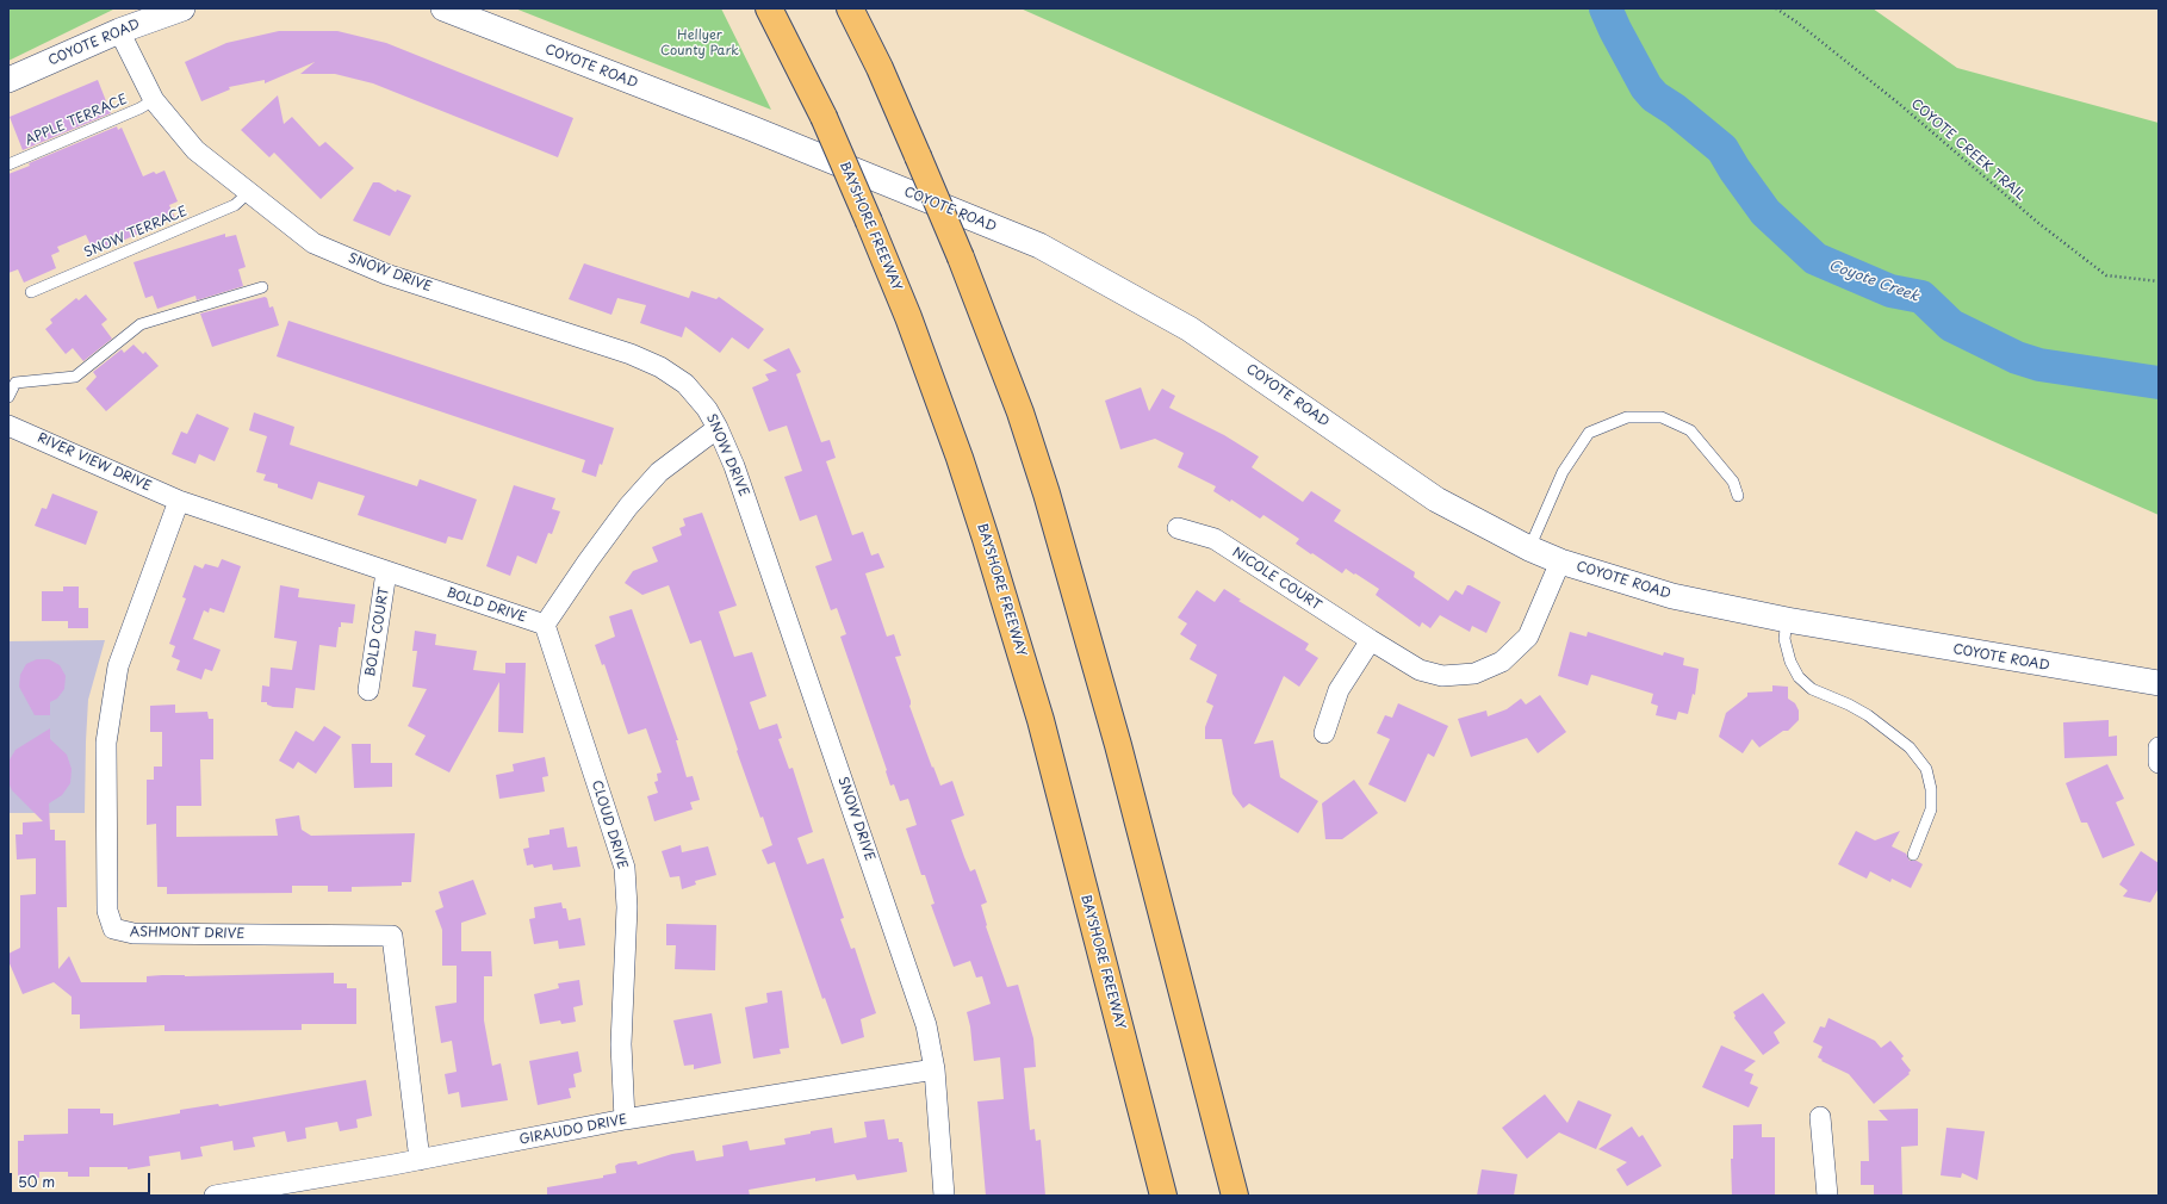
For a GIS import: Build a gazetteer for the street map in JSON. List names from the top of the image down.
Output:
{
  "streets": {
    "highway": ["BAYSHORE FREEWAY"],
    "street": [
      "COYOTE ROAD",
      "SNOW DRIVE",
      "RIVER VIEW DRIVE",
      "NICOLE COURT",
      "BOLD DRIVE",
      "BOLD COURT",
      "CLOUD DRIVE",
      "ASHMONT DRIVE",
      "GIRAUDO DRIVE"
    ],
    "lane": ["APPLE TERRACE", "SNOW TERRACE"],
    "path": ["COYOTE CREEK TRAIL"]
  },
  "crossings": [
    ["COYOTE ROAD", "SNOW DRIVE"],
    ["COYOTE ROAD", "NICOLE COURT"],
    ["APPLE TERRACE", "SNOW DRIVE"],
    ["SNOW TERRACE", "SNOW DRIVE"],
    ["SNOW DRIVE", "GIRAUDO DRIVE"],
    ["RIVER VIEW DRIVE", "BOLD DRIVE"],
    ["RIVER VIEW DRIVE", "ASHMONT DRIVE"],
    ["BOLD DRIVE", "BOLD COURT"],
    ["BOLD DRIVE", "CLOUD DRIVE"],
    ["BOLD DRIVE", "ASHMONT DRIVE"],
    ["CLOUD DRIVE", "GIRAUDO DRIVE"],
    ["ASHMONT DRIVE", "GIRAUDO DRIVE"]
  ],
  "water": ["Coyote Creek"],
  "parks": ["Hellyer County Park"],
  "scale_bar": "50 m"
}
